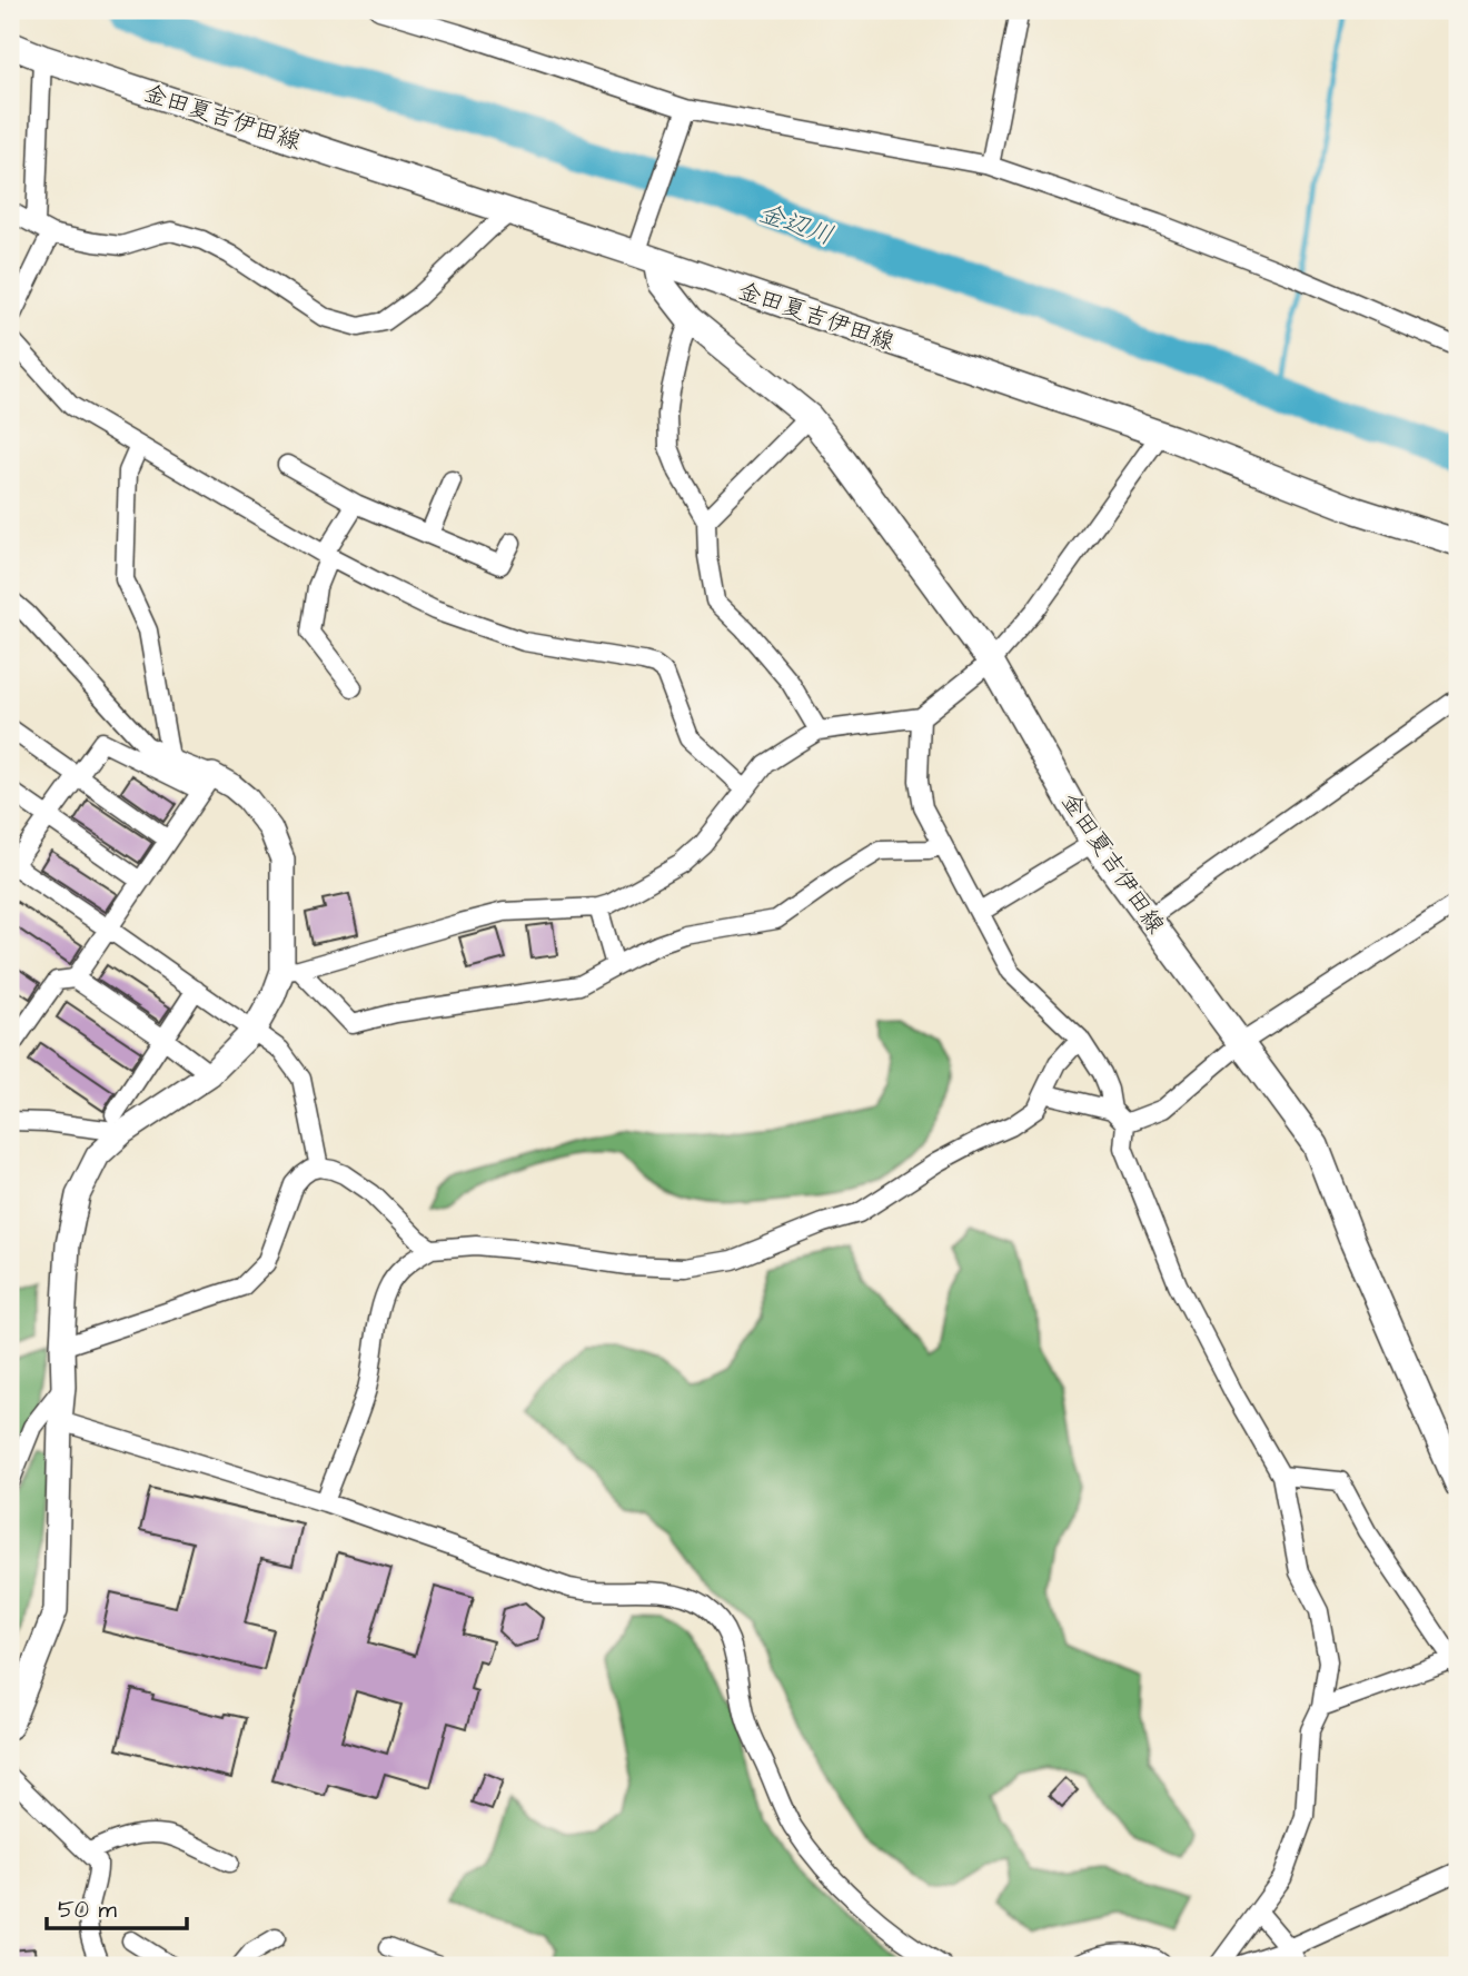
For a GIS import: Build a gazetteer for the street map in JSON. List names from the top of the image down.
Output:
{
  "streets": {
    "main road": ["金田夏吉伊田線"]
  },
  "water": ["金辺川"],
  "scale_bar": "50 m"
}
